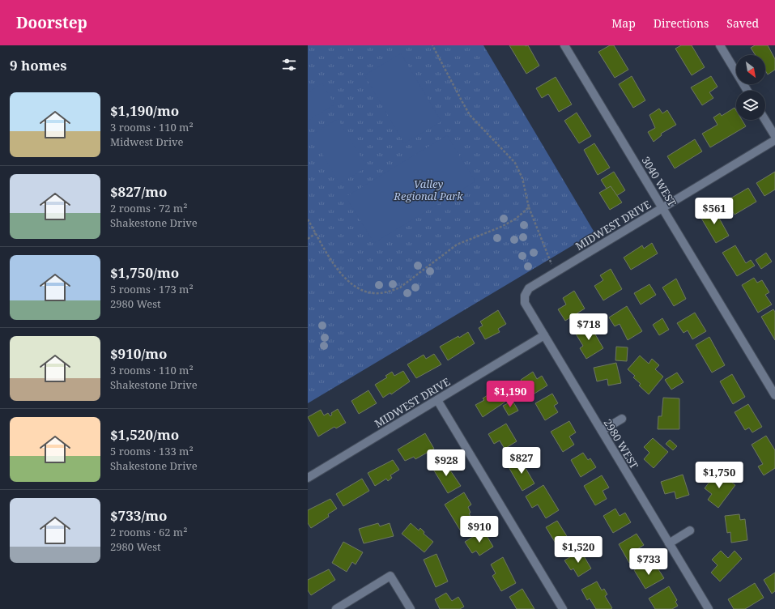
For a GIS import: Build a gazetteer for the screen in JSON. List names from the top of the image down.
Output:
{
  "streets": {
    "street": ["3040 WEST", "MIDWEST DRIVE", "2980 WEST"]
  },
  "crossings": [
    ["3040 WEST", "MIDWEST DRIVE"],
    ["MIDWEST DRIVE", "2980 WEST"]
  ],
  "parks": ["Valley Regional Park"],
  "north": "bottom right",
  "page": {
    "header": "Doorstep",
    "nav": ["Map", "Directions", "Saved"],
    "heading": "9 homes",
    "list": [
      {
        "name": "$1,190/mo",
        "note": "3 rooms · 110 m² · Midwest Drive"
      },
      {
        "name": "$827/mo",
        "note": "2 rooms · 72 m² · Shakestone Drive"
      },
      {
        "name": "$1,750/mo",
        "note": "5 rooms · 173 m² · 2980 West"
      },
      {
        "name": "$910/mo",
        "note": "3 rooms · 110 m² · Shakestone Drive"
      },
      {
        "name": "$1,520/mo",
        "note": "5 rooms · 133 m² · Shakestone Drive"
      },
      {
        "name": "$733/mo",
        "note": "2 rooms · 62 m² · 2980 West"
      }
    ],
    "price": [
      "$561",
      "$718",
      "$1,190",
      "$827",
      "$928",
      "$1,750",
      "$910",
      "$1,520",
      "$733"
    ]
  }
}
